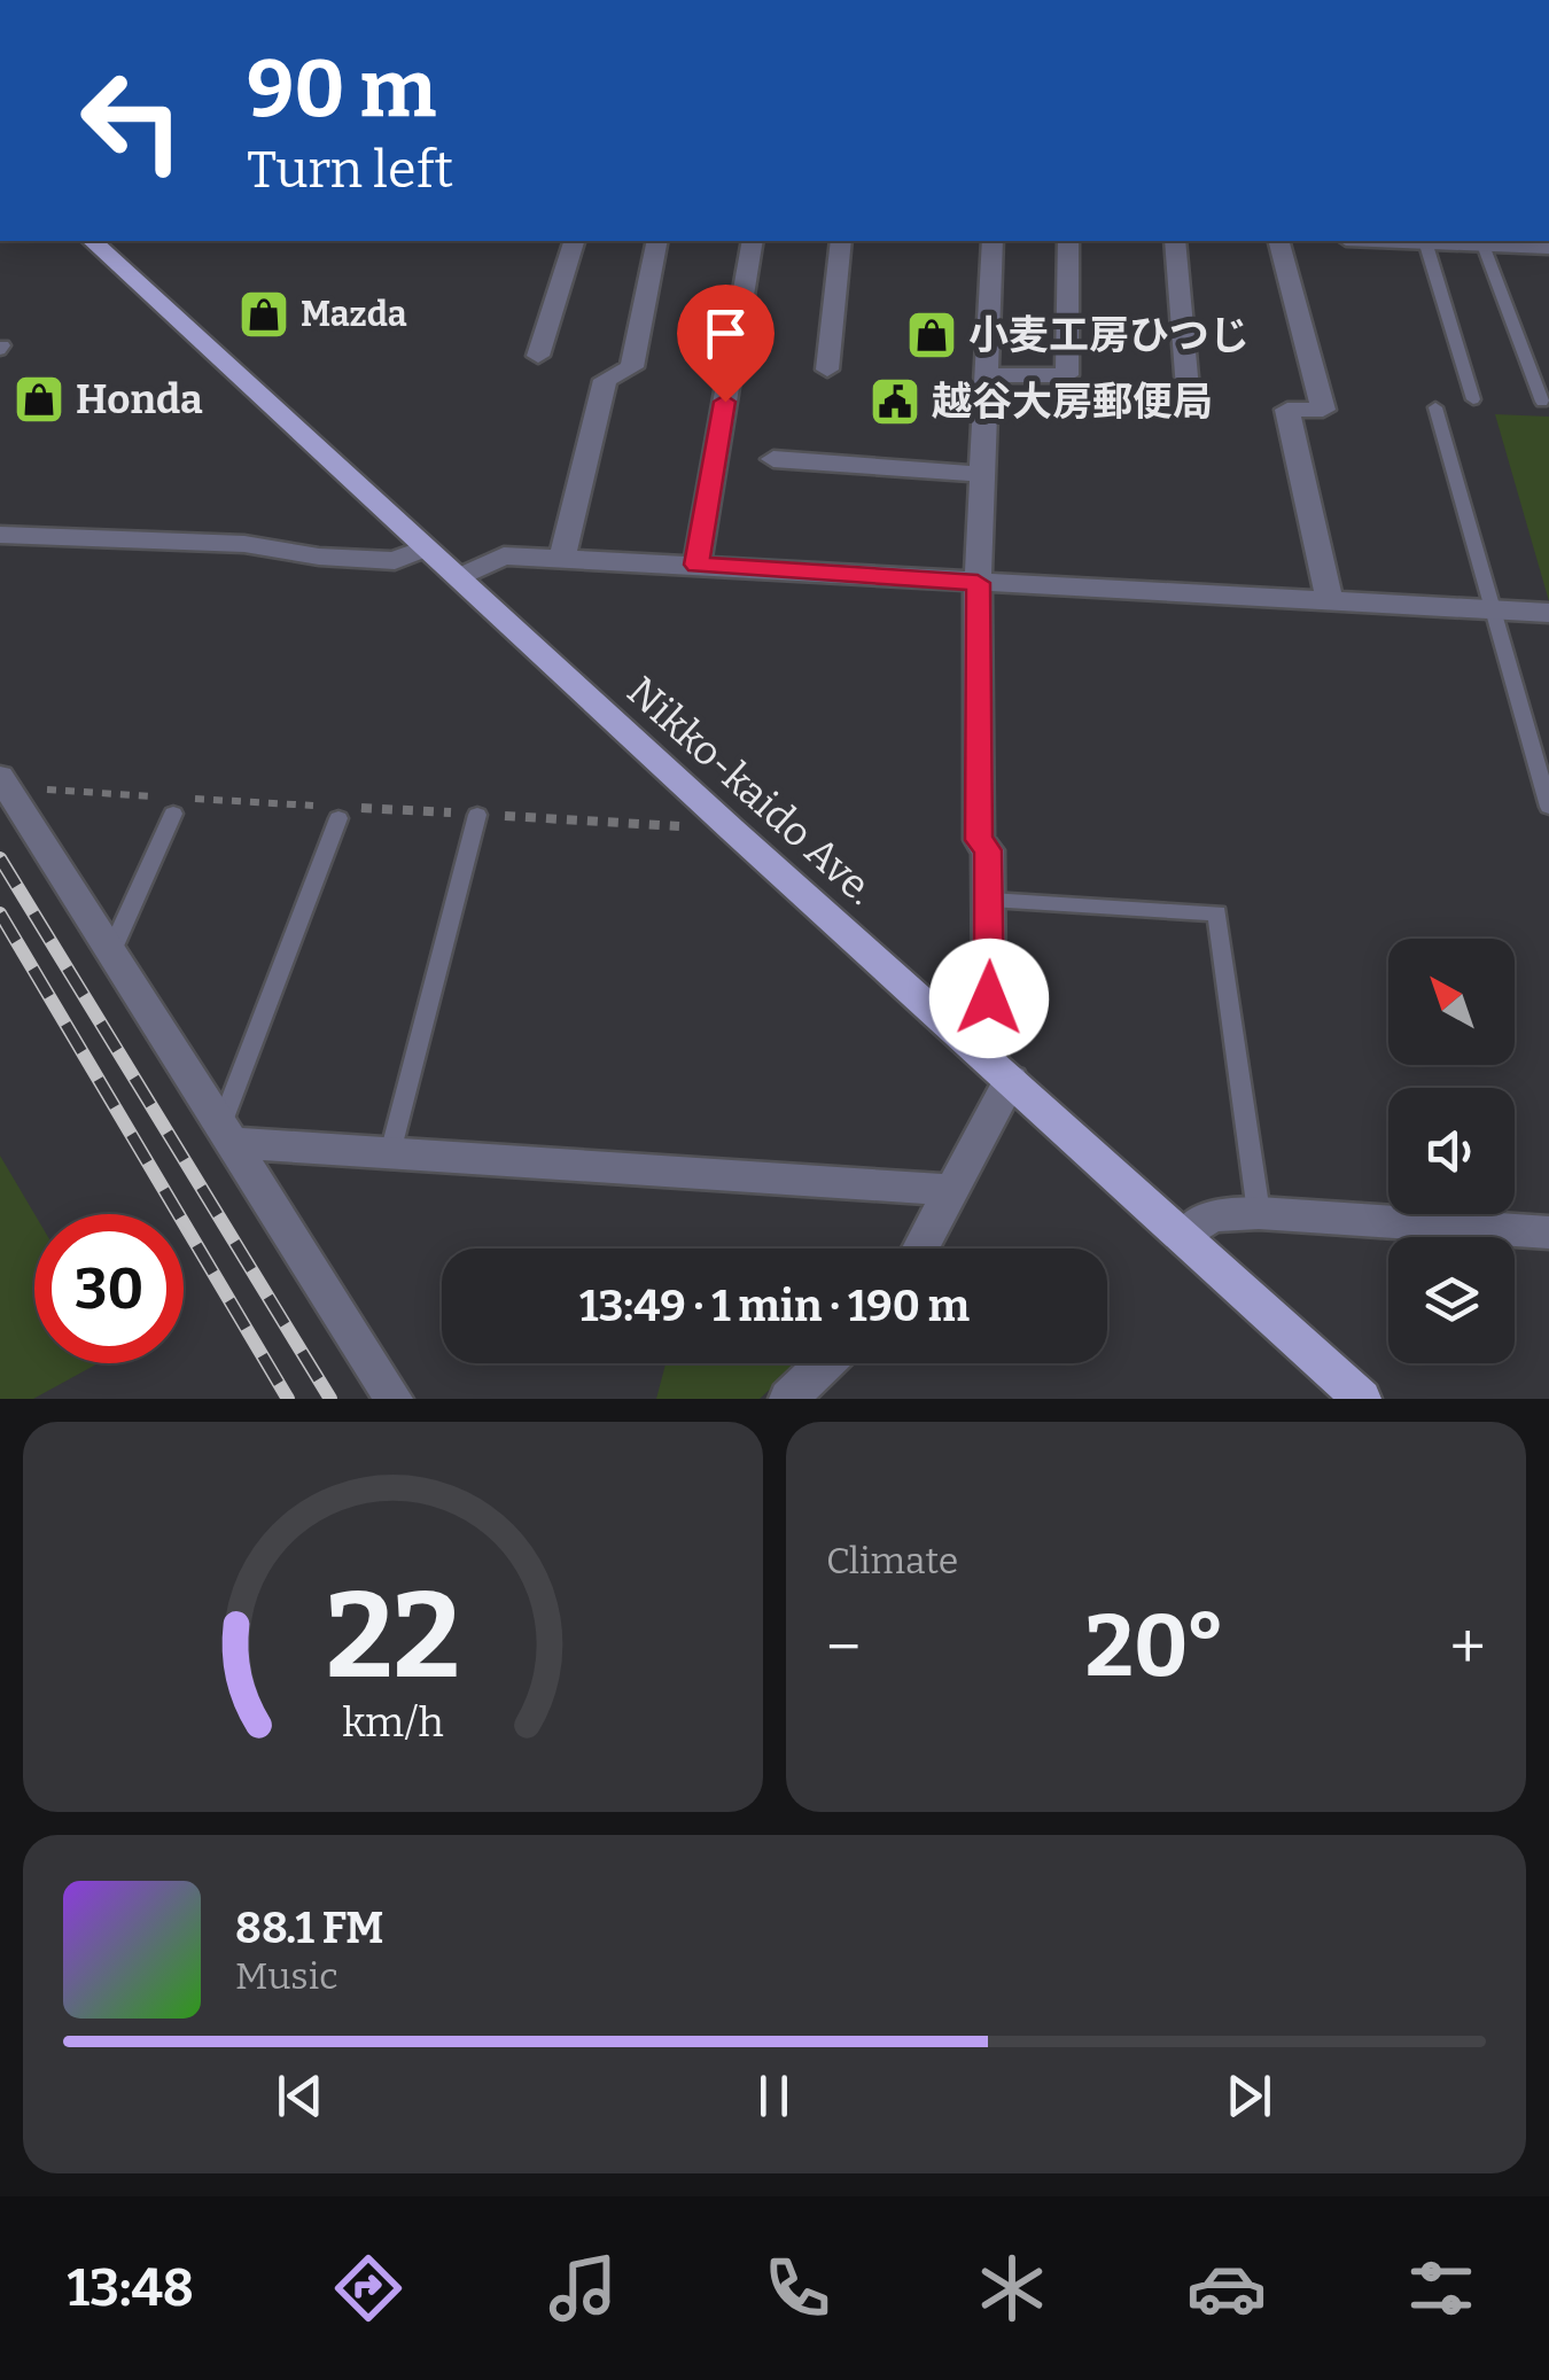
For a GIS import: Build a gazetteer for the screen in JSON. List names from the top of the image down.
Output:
{
  "streets": {
    "main road": ["Nikko-kaido Ave."]
  },
  "places": {
    "shop": ["Mazda", "小麦工房ひつじ", "Honda"],
    "public building": ["越谷大房郵便局"]
  },
  "north": "top left",
  "page": {
    "turn": ["90 m", "Turn left"],
    "limit": "30",
    "trip": "13:49 · 1 min · 190 m",
    "tile": "Climate",
    "heat": ["−", "20°", "+"],
    "song": ["88.1 FM", "Music"],
    "tabs": "13:48",
    "gauge": ["22", "km/h"]
  }
}
